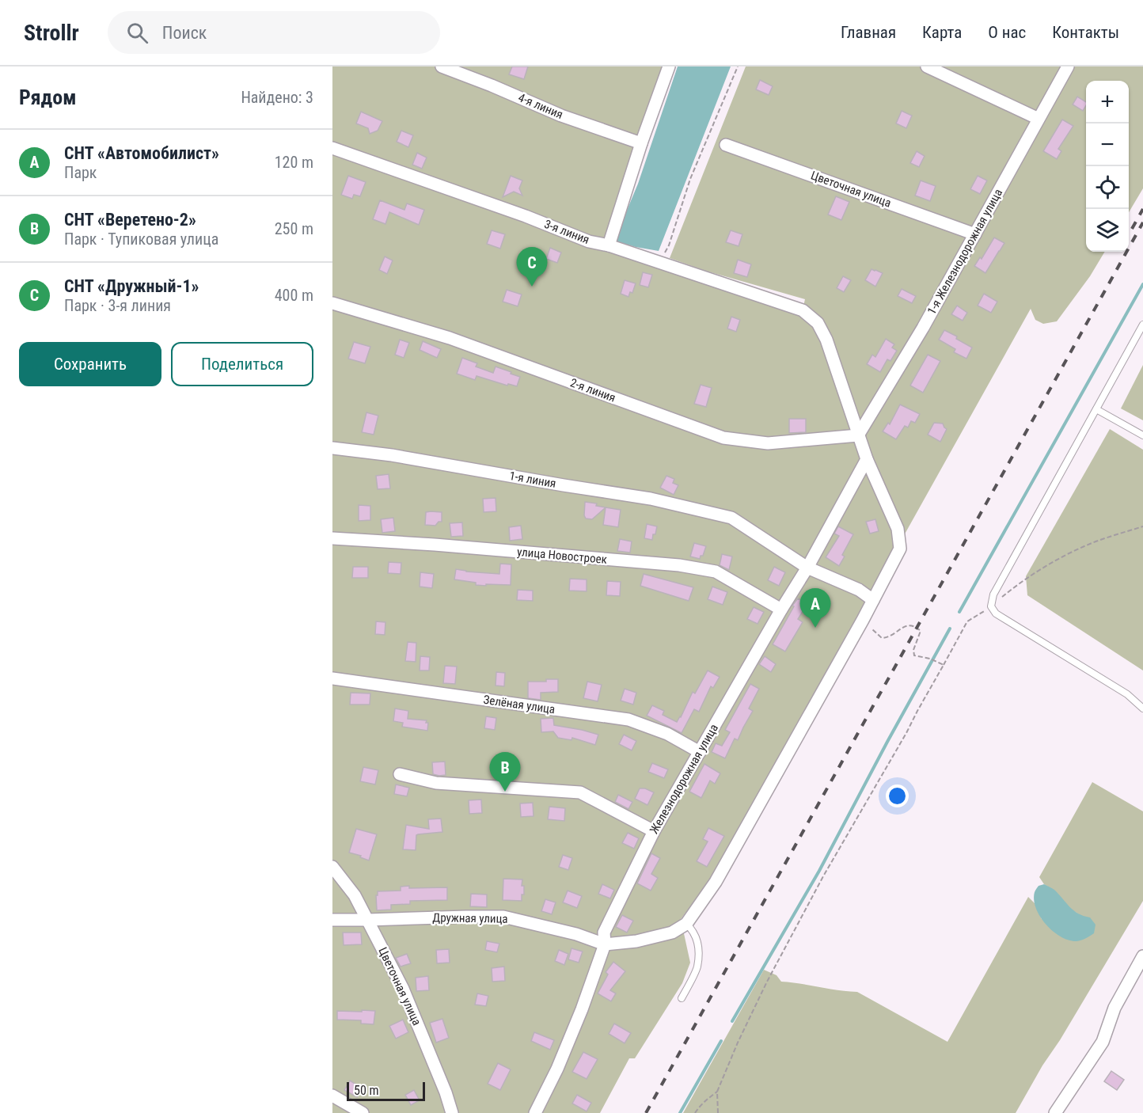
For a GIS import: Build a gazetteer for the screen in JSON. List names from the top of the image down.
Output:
{
  "streets": {
    "street": [
      "4-я линия",
      "Цветочная улица",
      "3-я линия",
      "1-я Железнодорожная улица",
      "2-я линия",
      "1-я линия",
      "улица Новостроек",
      "Зелёная улица",
      "Железнодорожная улица",
      "Дружная улица"
    ]
  },
  "crossings": [
    ["Цветочная улица", "1-я Железнодорожная улица"],
    ["Цветочная улица", "Дружная улица"],
    ["3-я линия", "1-я Железнодорожная улица"],
    ["3-я линия", "2-я линия"],
    ["1-я Железнодорожная улица", "2-я линия"],
    ["1-я линия", "Железнодорожная улица"],
    ["улица Новостроек", "Железнодорожная улица"],
    ["Зелёная улица", "Железнодорожная улица"],
    ["Железнодорожная улица", "Дружная улица"]
  ],
  "scale_bar": "50 m",
  "page": {
    "header": "Strollr",
    "search": "Поиск",
    "nav": [
      "Главная",
      "Карта",
      "О нас",
      "Контакты"
    ],
    "heading": ["Рядом", "Найдено: 3"],
    "map_buttons": ["+", "−"],
    "list": [
      {
        "mark": "A",
        "name": "СНТ «Автомобилист»",
        "note": "Парк",
        "value": "120 m"
      },
      {
        "mark": "B",
        "name": "СНТ «Веретено-2»",
        "note": "Парк · Тупиковая улица",
        "value": "250 m"
      },
      {
        "mark": "C",
        "name": "СНТ «Дружный-1»",
        "note": "Парк · 3-я линия",
        "value": "400 m"
      }
    ],
    "pins": ["C", "A", "B"],
    "buttons": ["Сохранить", "Поделиться"],
    "scale": "50 m"
  }
}
